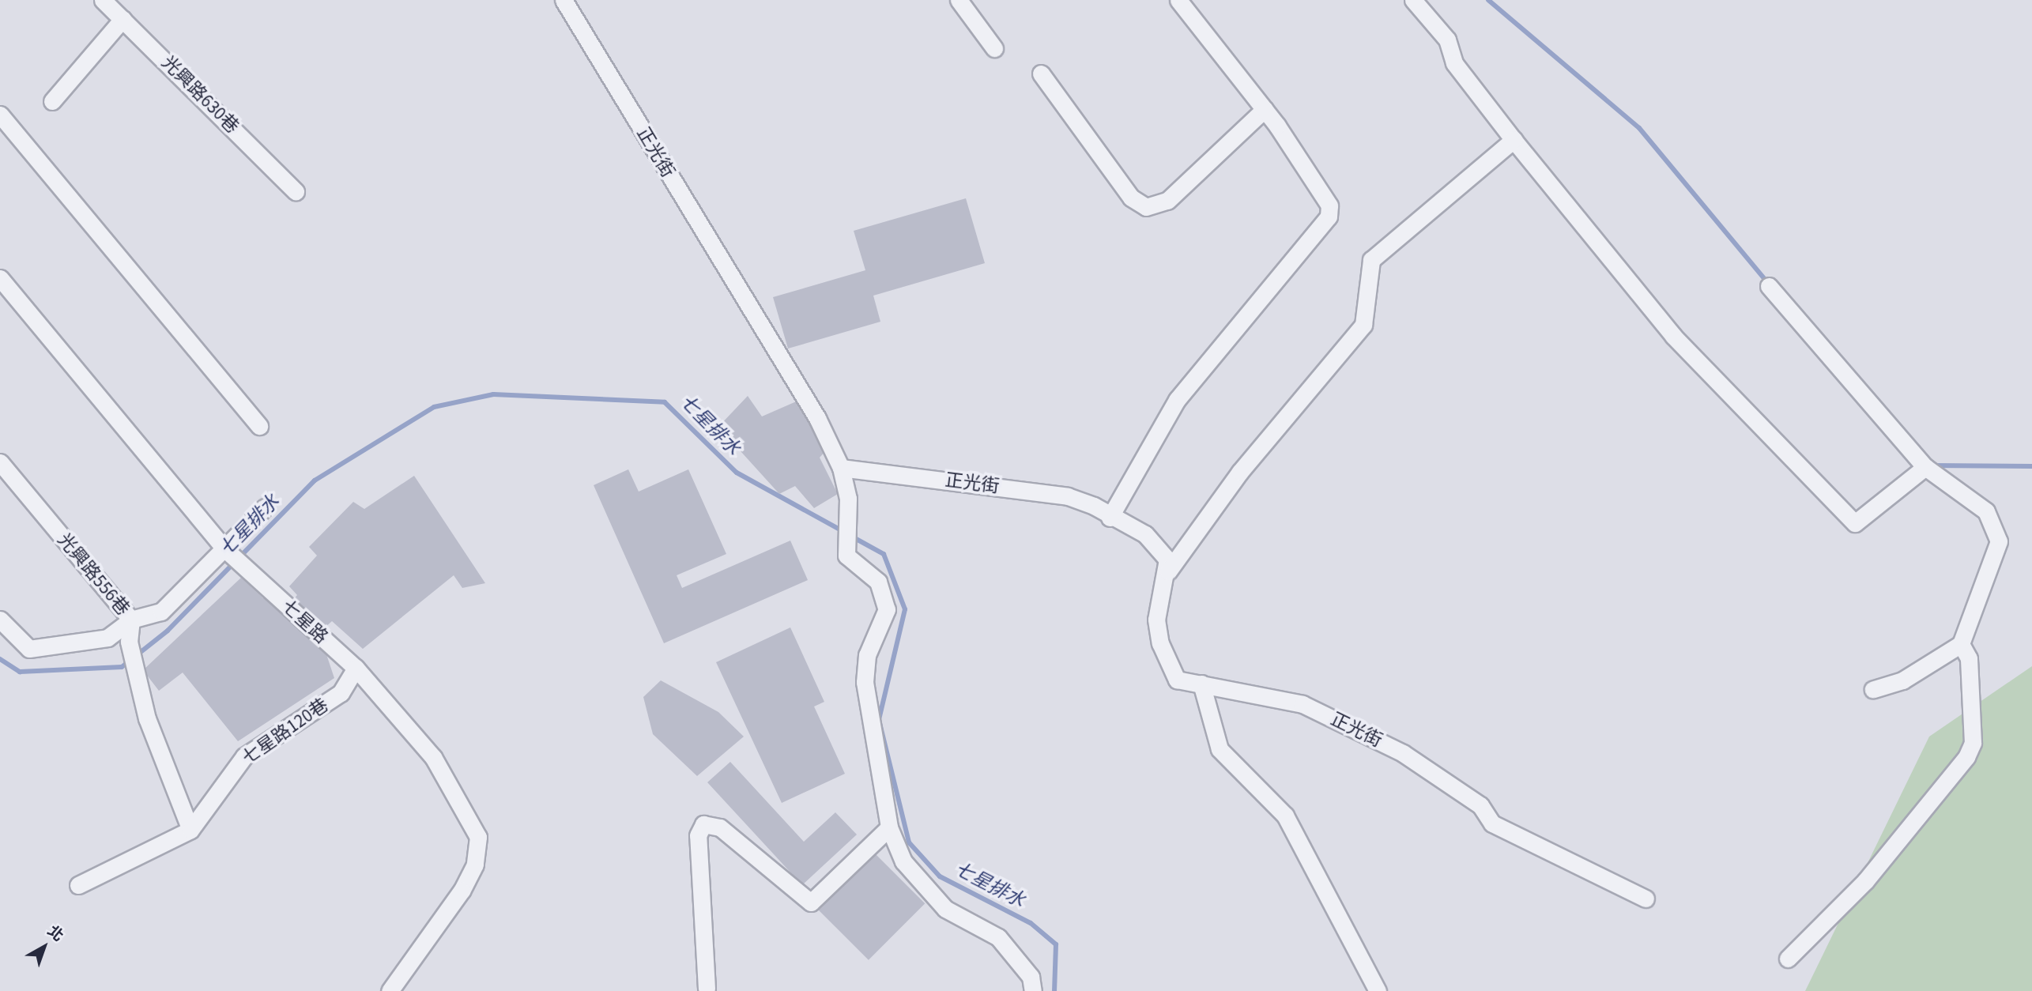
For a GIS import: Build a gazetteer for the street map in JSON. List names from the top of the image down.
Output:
{
  "streets": {
    "street": [
      "光興路630巷",
      "正光街",
      "光興路556巷",
      "七星路",
      "七星路120巷"
    ]
  },
  "crossings": [
    ["光興路556巷", "七星路120巷"],
    ["七星路", "七星路120巷"]
  ],
  "water": ["七星排水"],
  "north": "top right"
}
